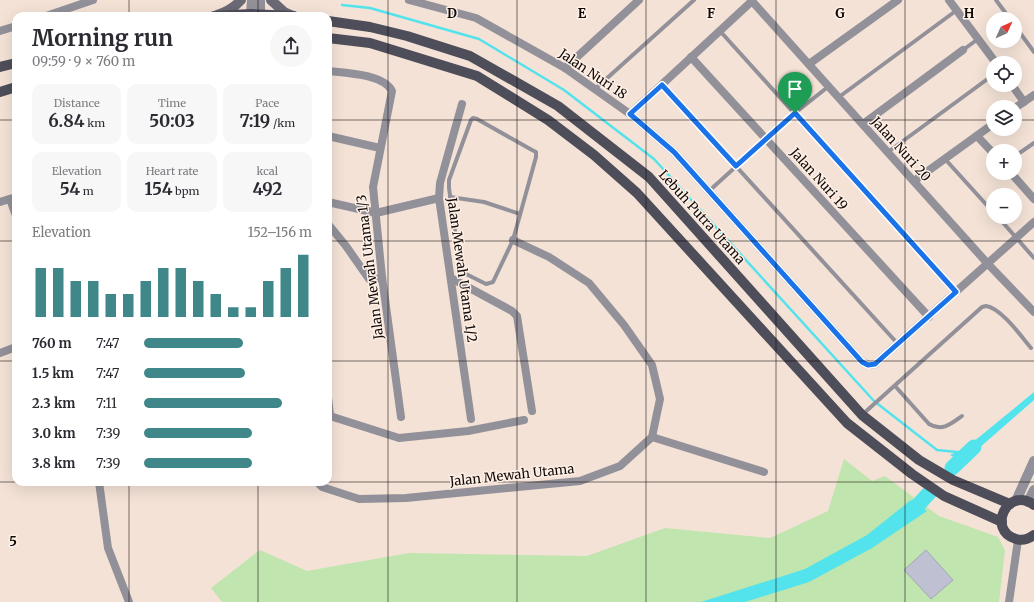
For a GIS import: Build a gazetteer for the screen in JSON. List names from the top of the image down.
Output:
{
  "streets": {
    "main road": ["Lebuh Putra Utama"],
    "street": [
      "Jalan Nuri 18",
      "Jalan Nuri 20",
      "Jalan Nuri 19",
      "Jalan Mewah Utama 1/3",
      "Jalan Mewah Utama 1/2",
      "Jalan Mewah Utama"
    ]
  },
  "crossings": [
    ["Jalan Nuri 18", "Jalan Nuri 20"],
    ["Jalan Nuri 18", "Jalan Nuri 19"]
  ],
  "north": "top right",
  "page": {
    "map_buttons": ["+", "−"],
    "heading": ["Morning run", "09:59 · 9 × 760 m"],
    "stats": [
      ["Distance", "6.84 km"],
      ["Time", "50:03"],
      ["Pace", "7:19 /km"],
      ["Elevation", "54 m"],
      ["Heart rate", "154 bpm"],
      ["kcal", "492"]
    ],
    "chart": ["Elevation", "152–156 m"],
    "list": [
      {
        "name": "760 m",
        "note": "7:47"
      },
      {
        "name": "1.5 km",
        "note": "7:47"
      },
      {
        "name": "2.3 km",
        "note": "7:11"
      },
      {
        "name": "3.0 km",
        "note": "7:39"
      },
      {
        "name": "3.8 km",
        "note": "7:39"
      }
    ]
  },
  "grid": {
    "columns": [
      "D",
      "E",
      "F",
      "G",
      "H"
    ],
    "rows": ["5"]
  }
}
